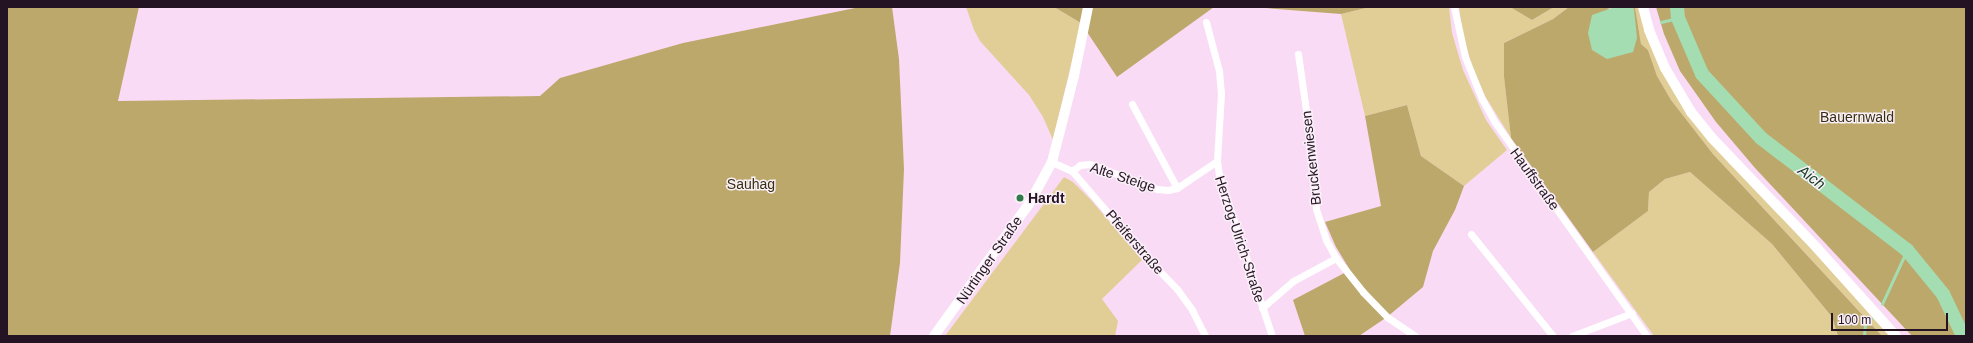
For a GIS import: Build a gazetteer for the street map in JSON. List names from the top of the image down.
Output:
{
  "streets": {
    "main road": ["Nürtinger Straße"],
    "street": [
      "Bruckenwiesen",
      "Alte Steige",
      "Hauffstraße",
      "Herzog-Ulrich-Straße",
      "Pfeiferstraße"
    ]
  },
  "crossings": [
    ["Alte Steige", "Herzog-Ulrich-Straße"],
    ["Alte Steige", "Pfeiferstraße"],
    ["Pfeiferstraße", "Nürtinger Straße"]
  ],
  "water": ["Aich"],
  "parks": ["Bauernwald", "Sauhag"],
  "places": ["Hardt"],
  "scale_bar": "100 m"
}
